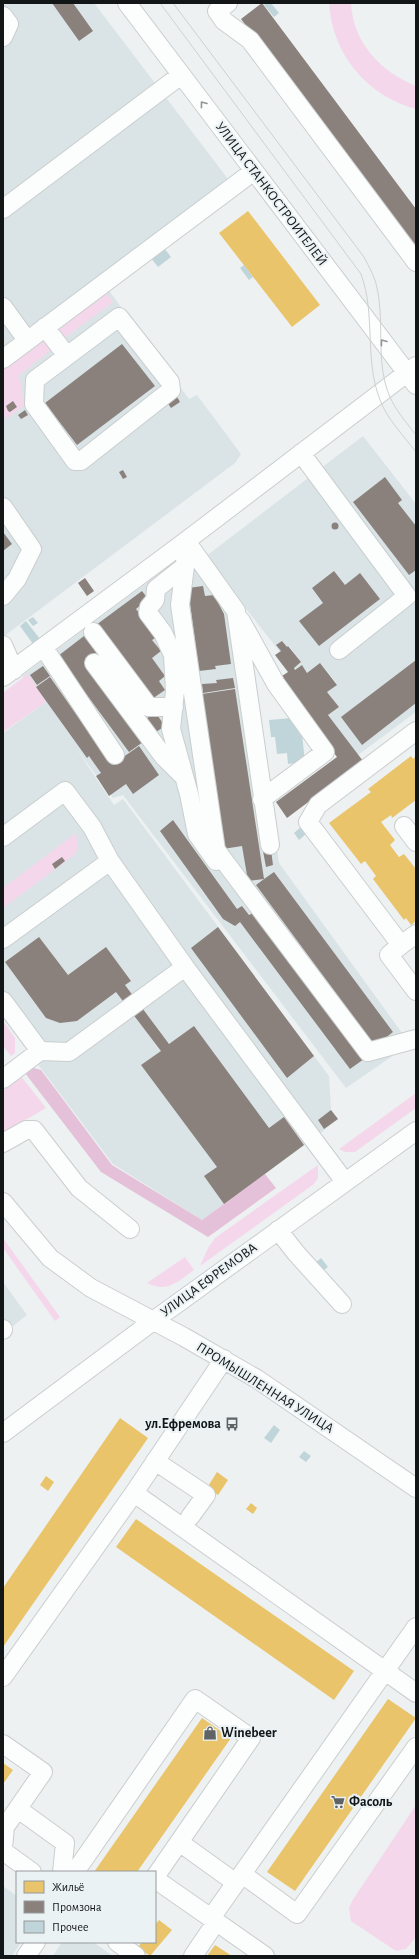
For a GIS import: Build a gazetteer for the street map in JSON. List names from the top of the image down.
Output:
{
  "streets": {
    "street": ["УЛИЦА СТАНКОСТРОИТЕЛЕЙ", "УЛИЦА ЕФРЕМОВА", "ПРОМЫШЛЕННАЯ УЛИЦА"]
  },
  "crossings": [
    ["УЛИЦА ЕФРЕМОВА", "ПРОМЫШЛЕННАЯ УЛИЦА"]
  ],
  "places": {
    "bus stop": ["ул.Ефремова"],
    "shop": ["Winebeer"],
    "supermarket": ["Фасоль"]
  },
  "legend": ["Жильё", "Промзона", "Прочее"]
}
